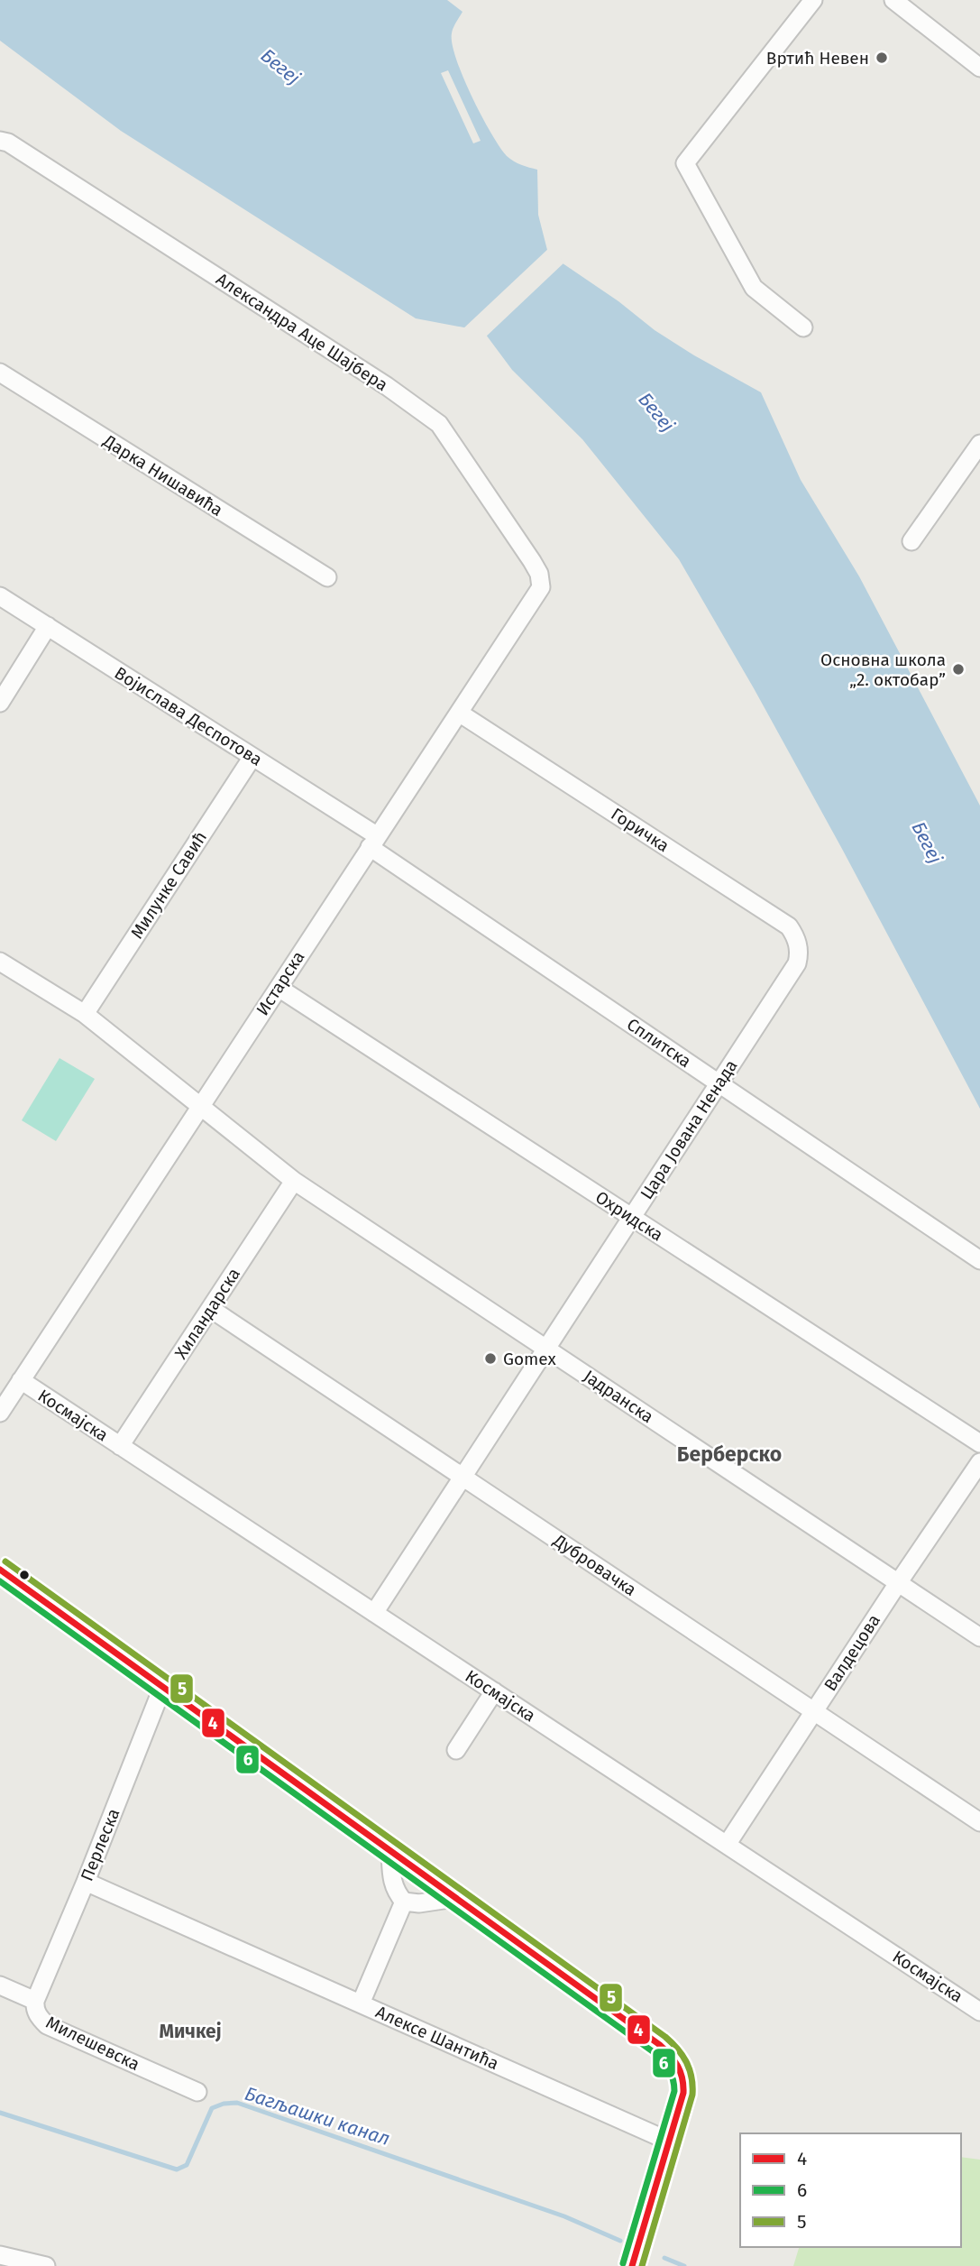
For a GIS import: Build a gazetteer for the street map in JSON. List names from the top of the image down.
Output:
{
  "streets": {
    "street": [
      "Александра Аце Шајбера",
      "Дарка Нишавића",
      "Војислава Деспотова",
      "Горичка",
      "Милунке Савић",
      "Истарска",
      "Сплитска",
      "Цара Јована Ненада",
      "Охридска",
      "Хиландарска",
      "Јадранска",
      "Космајска",
      "Дубровачка",
      "Валдецова",
      "Перлеска",
      "Алексе Шантића",
      "Милешевска"
    ]
  },
  "crossings": [
    ["Александра Аце Шајбера", "Истарска"],
    ["Војислава Деспотова", "Милунке Савић"],
    ["Војислава Деспотова", "Истарска"],
    ["Војислава Деспотова", "Сплитска"],
    ["Горичка", "Истарска"],
    ["Горичка", "Цара Јована Ненада"],
    ["Милунке Савић", "Јадранска"],
    ["Истарска", "Сплитска"],
    ["Истарска", "Охридска"],
    ["Истарска", "Јадранска"],
    ["Истарска", "Космајска"],
    ["Сплитска", "Цара Јована Ненада"],
    ["Цара Јована Ненада", "Охридска"],
    ["Цара Јована Ненада", "Јадранска"],
    ["Цара Јована Ненада", "Космајска"],
    ["Цара Јована Ненада", "Дубровачка"],
    ["Хиландарска", "Јадранска"],
    ["Хиландарска", "Космајска"],
    ["Хиландарска", "Дубровачка"],
    ["Јадранска", "Валдецова"],
    ["Космајска", "Валдецова"],
    ["Дубровачка", "Валдецова"],
    ["Перлеска", "Алексе Шантића"],
    ["Перлеска", "Милешевска"]
  ],
  "districts": ["Берберско", "Мичкеј"],
  "water": ["Бегеј", "Багљашки канал"],
  "places": ["Вртић Невен", "Основна школа „2. октобар”", "Gomex"],
  "lines": ["transit line 5", "transit line 4", "transit line 6"],
  "legend": ["4", "6", "5"]
}
